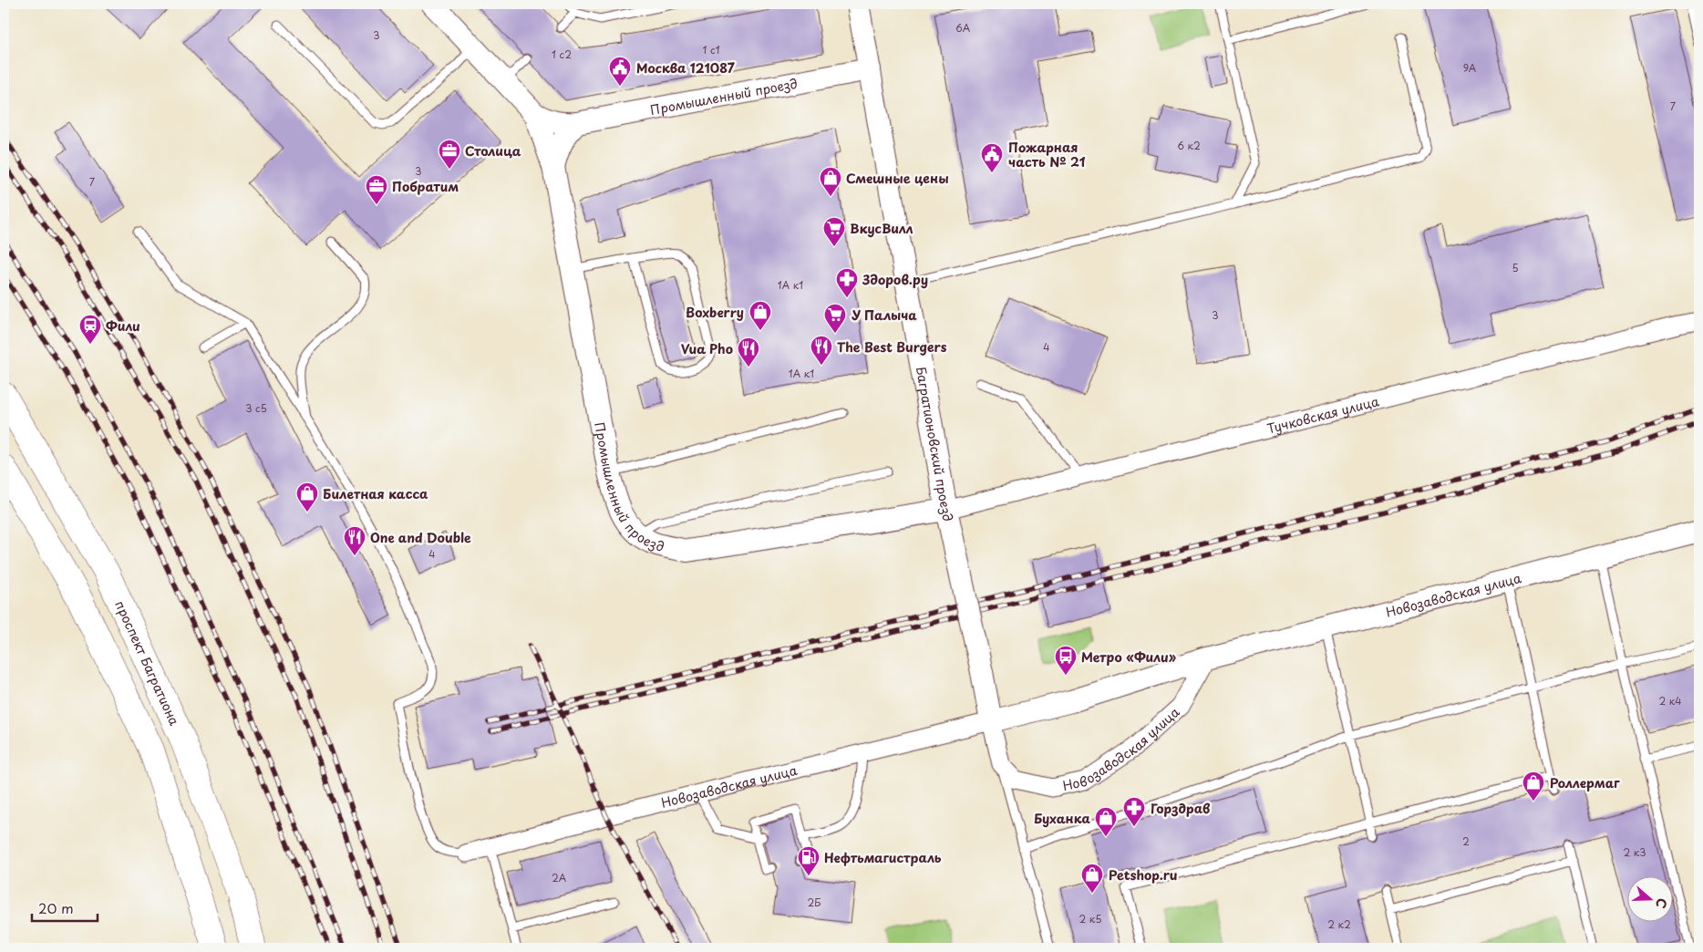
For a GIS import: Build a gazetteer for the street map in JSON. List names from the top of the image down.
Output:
{
  "streets": {
    "main road": ["проспект Багратиона"],
    "street": [
      "Промышленный проезд",
      "Тучковская улица",
      "Багратионовский проезд",
      "Новозаводская улица"
    ]
  },
  "crossings": [
    ["Промышленный проезд", "Тучковская улица"],
    ["Промышленный проезд", "Багратионовский проезд"],
    ["Тучковская улица", "Багратионовский проезд"],
    ["Багратионовский проезд", "Новозаводская улица"]
  ],
  "places": {
    "public building": ["Москва 121087", "Пожарная часть № 21"],
    "office": ["Столица", "Побратим"],
    "shop": [
      "Смешные цены",
      "Boxberry",
      "Билетная касса",
      "Роллермаг",
      "Буханка",
      "Petshop.ru"
    ],
    "supermarket": ["ВкусВилл", "У Палыча"],
    "pharmacy": ["Здоров.ру", "Горздрав"],
    "station": ["Фили"],
    "restaurant": ["The Best Burgers", "Vua Pho", "One and Double"],
    "bus stop": ["Метро «Фили»"],
    "fuel station": ["Нефтьмагистраль"]
  },
  "house_numbers": [
    "6А",
    "3",
    "1 с1",
    "1 с2",
    "9А",
    "7",
    "6 к2",
    "3",
    "7",
    "5",
    "1А к1",
    "3",
    "4",
    "1А к1",
    "3 с5",
    "4",
    "2 к4",
    "2",
    "2 к3",
    "2А",
    "2Б",
    "2 к5",
    "2 к2"
  ],
  "scale_bar": "20 m",
  "north": "right"
}
